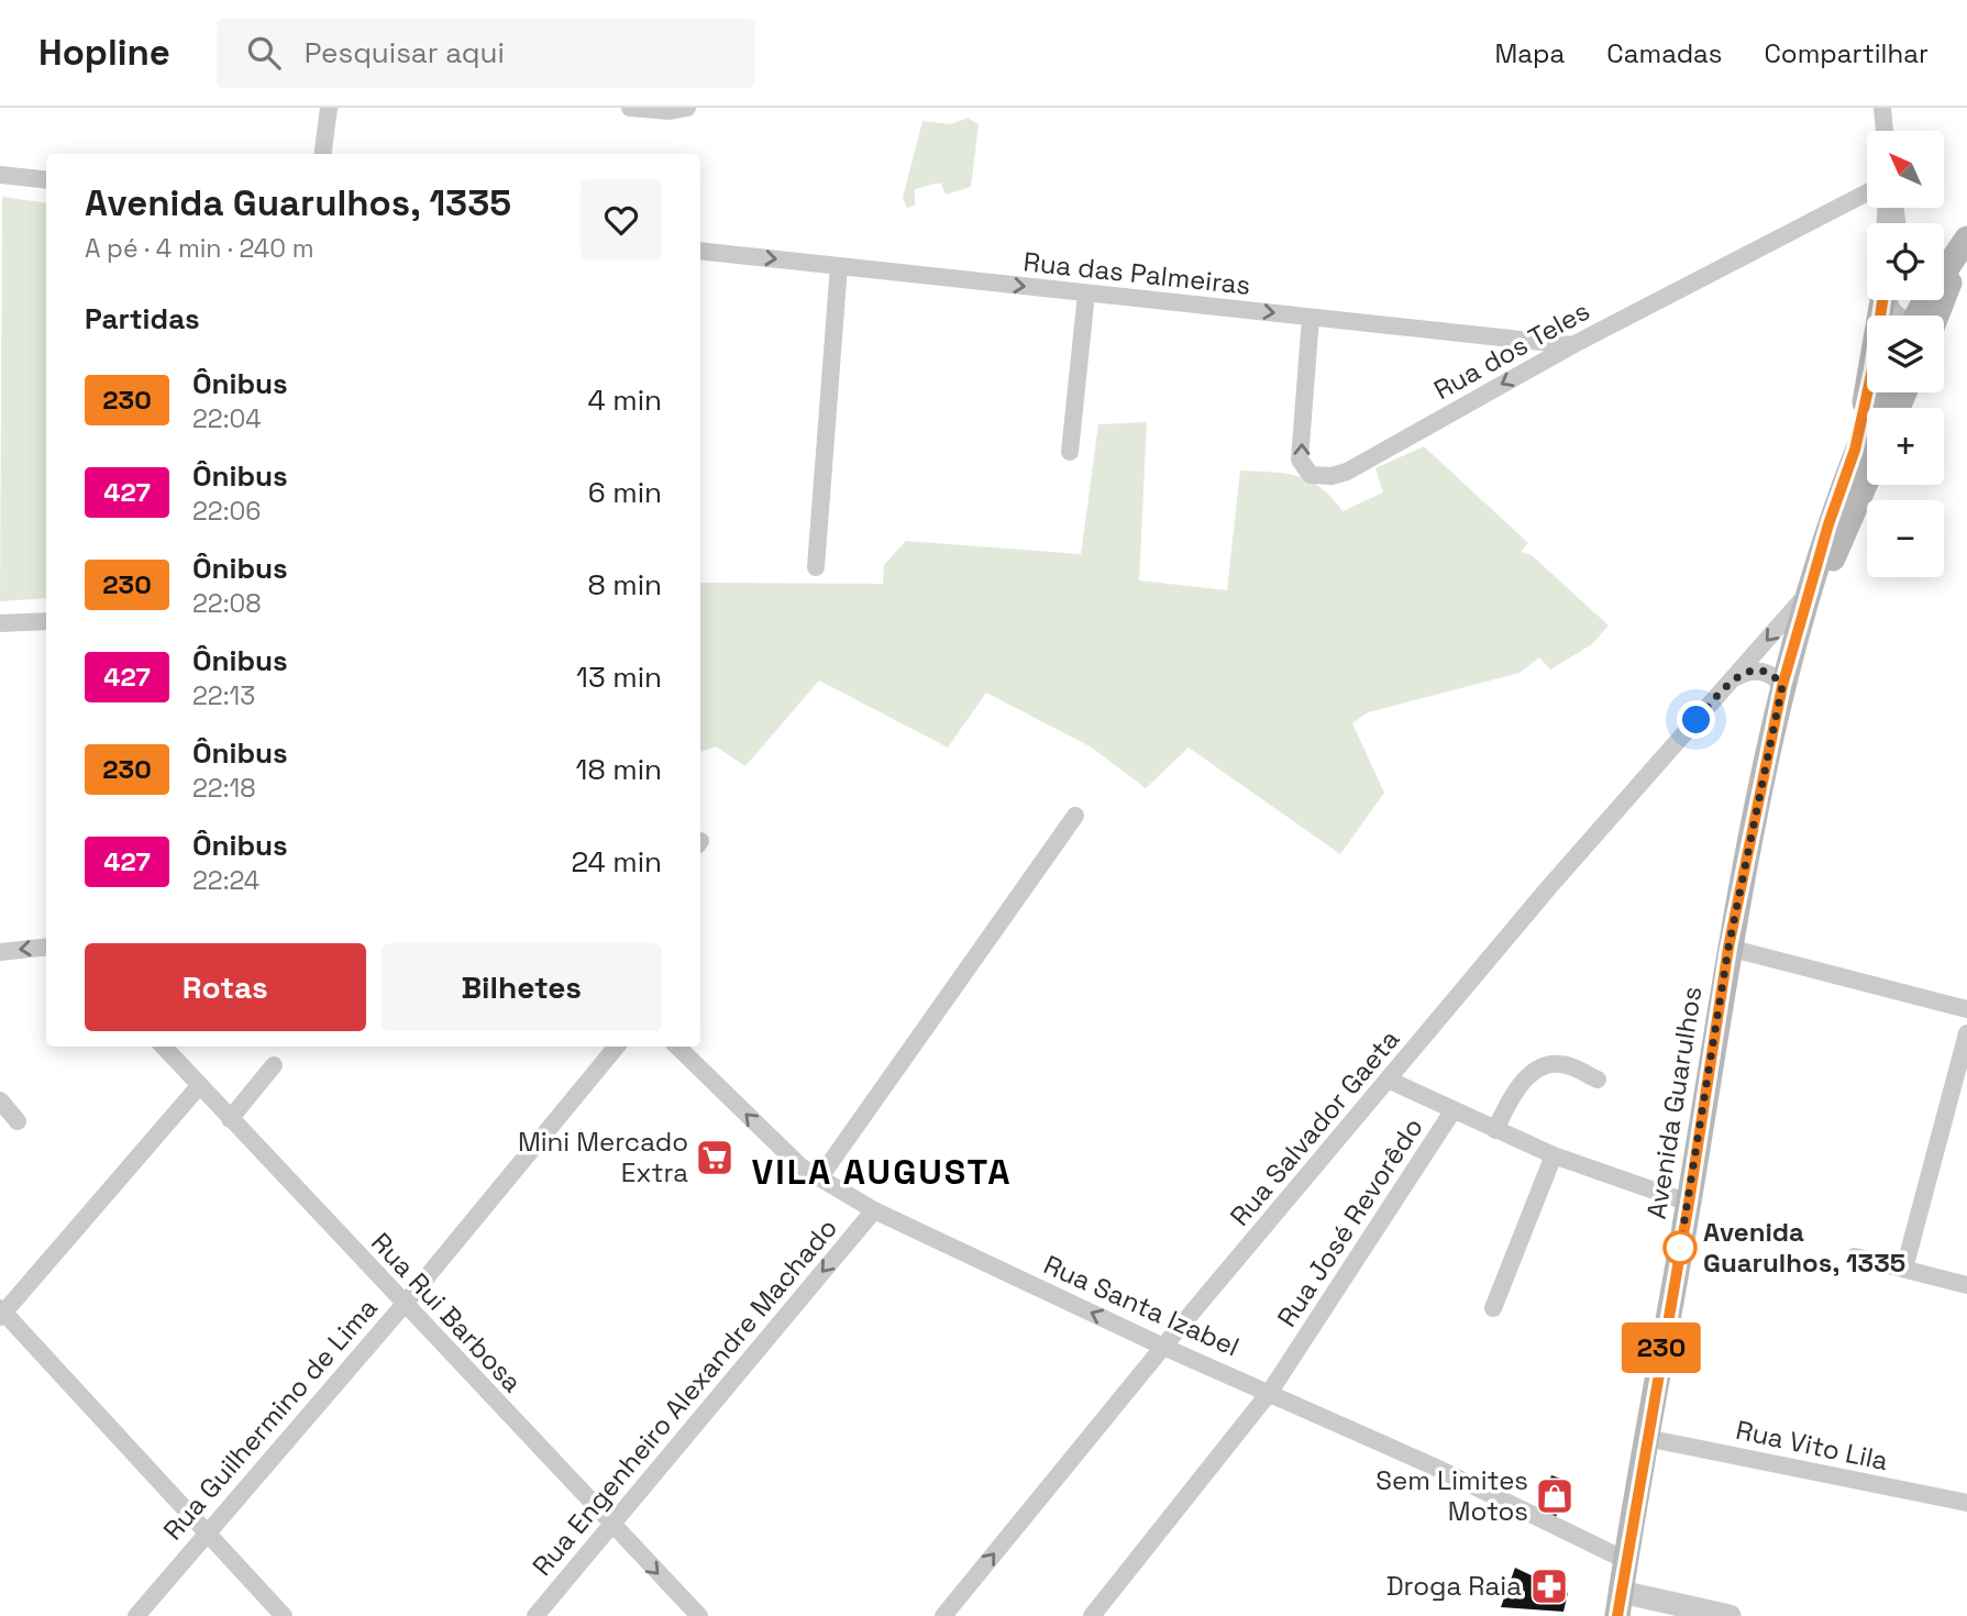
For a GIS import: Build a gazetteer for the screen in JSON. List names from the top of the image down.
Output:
{
  "streets": {
    "main road": ["Avenida Guarulhos"],
    "street": [
      "Rua das Palmeiras",
      "Rua dos Teles",
      "Rua Salvador Gaeta",
      "Rua José Revorêdo",
      "Rua Santa Izabel",
      "Rua Rui Barbosa",
      "Rua Engenheiro Alexandre Machado",
      "Rua Guilhermino de Lima",
      "Rua Vito Lila"
    ]
  },
  "crossings": [
    ["Rua das Palmeiras", "Rua dos Teles"],
    ["Avenida Guarulhos", "Rua Salvador Gaeta"],
    ["Avenida Guarulhos", "Rua Santa Izabel"],
    ["Avenida Guarulhos", "Rua Vito Lila"],
    ["Rua Salvador Gaeta", "Rua Santa Izabel"],
    ["Rua José Revorêdo", "Rua Santa Izabel"],
    ["Rua Santa Izabel", "Rua Engenheiro Alexandre Machado"],
    ["Rua Rui Barbosa", "Rua Engenheiro Alexandre Machado"],
    ["Rua Rui Barbosa", "Rua Guilhermino de Lima"]
  ],
  "one_way": ["Rua das Palmeiras", "Rua Santa Izabel", "Rua Engenheiro Alexandre Machado"],
  "districts": ["VILA AUGUSTA"],
  "places": {
    "supermarket": ["Mini Mercado Extra"],
    "other": ["Avenida Guarulhos, 1335"],
    "shop": ["Sem Limites Motos"],
    "pharmacy": ["Droga Raia"]
  },
  "lines": ["bus line 230"],
  "north": "top left",
  "page": {
    "header": "Hopline",
    "search": "Pesquisar aqui",
    "nav": ["Mapa", "Camadas", "Compartilhar"],
    "on_map": "230",
    "map_buttons": ["+", "−"],
    "heading": [
      ["Avenida Guarulhos, 1335", "A pé · 4 min · 240 m"],
      "Partidas"
    ],
    "list": [
      {
        "mark": "230",
        "name": "Ônibus",
        "note": "22:04",
        "value": "4 min"
      },
      {
        "mark": "427",
        "name": "Ônibus",
        "note": "22:06",
        "value": "6 min"
      },
      {
        "mark": "230",
        "name": "Ônibus",
        "note": "22:08",
        "value": "8 min"
      },
      {
        "mark": "427",
        "name": "Ônibus",
        "note": "22:13",
        "value": "13 min"
      },
      {
        "mark": "230",
        "name": "Ônibus",
        "note": "22:18",
        "value": "18 min"
      },
      {
        "mark": "427",
        "name": "Ônibus",
        "note": "22:24",
        "value": "24 min"
      }
    ],
    "buttons": ["Rotas", "Bilhetes"]
  }
}
